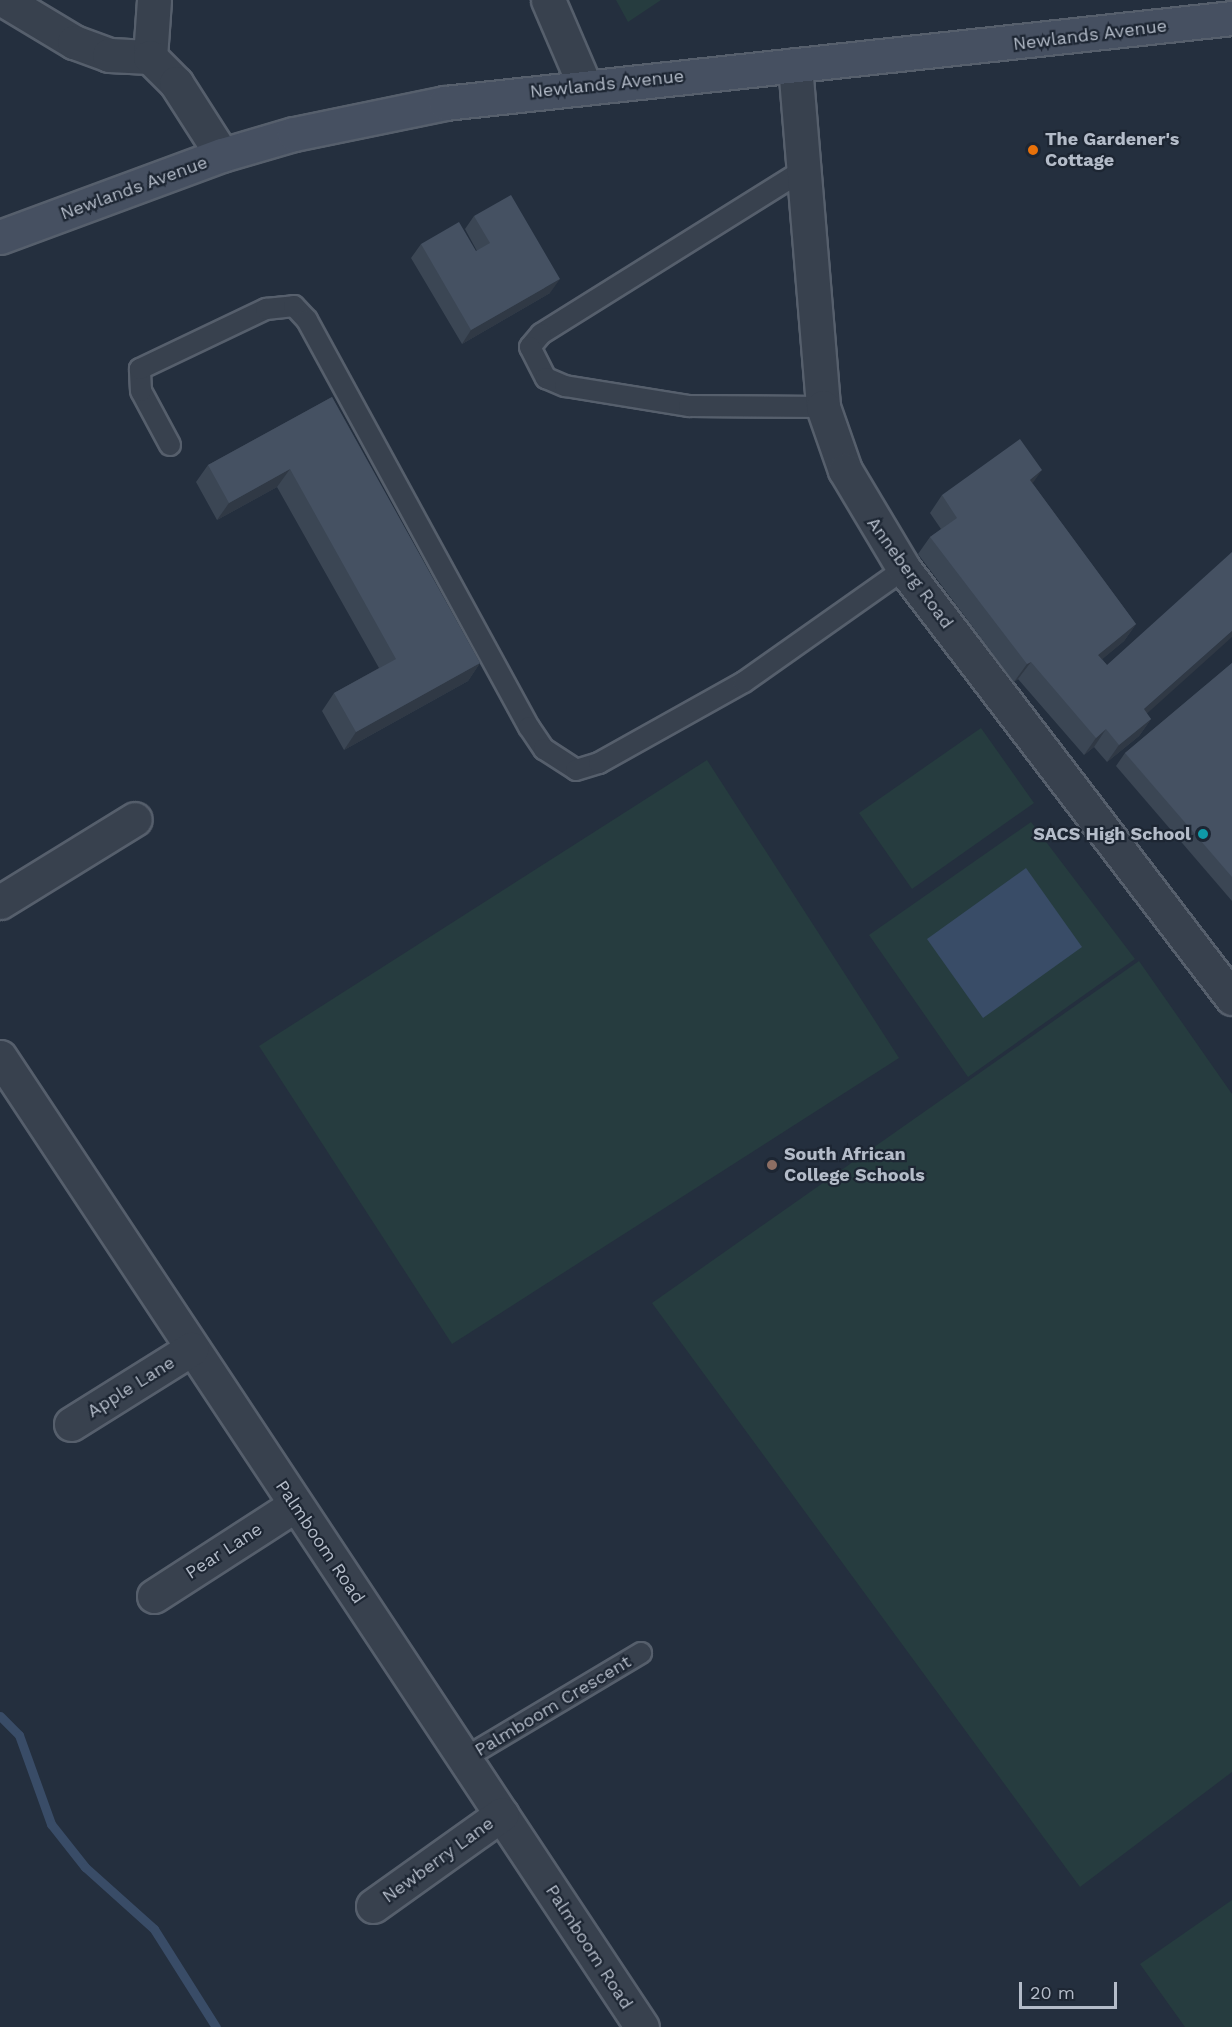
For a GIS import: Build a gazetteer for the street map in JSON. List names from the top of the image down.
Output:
{
  "streets": {
    "main road": ["Newlands Avenue"],
    "street": [
      "Anneberg Road",
      "Apple Lane",
      "Palmboom Road",
      "Pear Lane",
      "Newberry Lane"
    ],
    "lane": ["Palmboom Crescent"]
  },
  "crossings": [
    ["Newlands Avenue", "Anneberg Road"],
    ["Apple Lane", "Palmboom Road"],
    ["Palmboom Road", "Pear Lane"],
    ["Palmboom Road", "Palmboom Crescent"],
    ["Palmboom Road", "Newberry Lane"]
  ],
  "places": ["The Gardener's Cottage", "SACS High School", "South African College Schools"],
  "scale_bar": "20 m"
}
